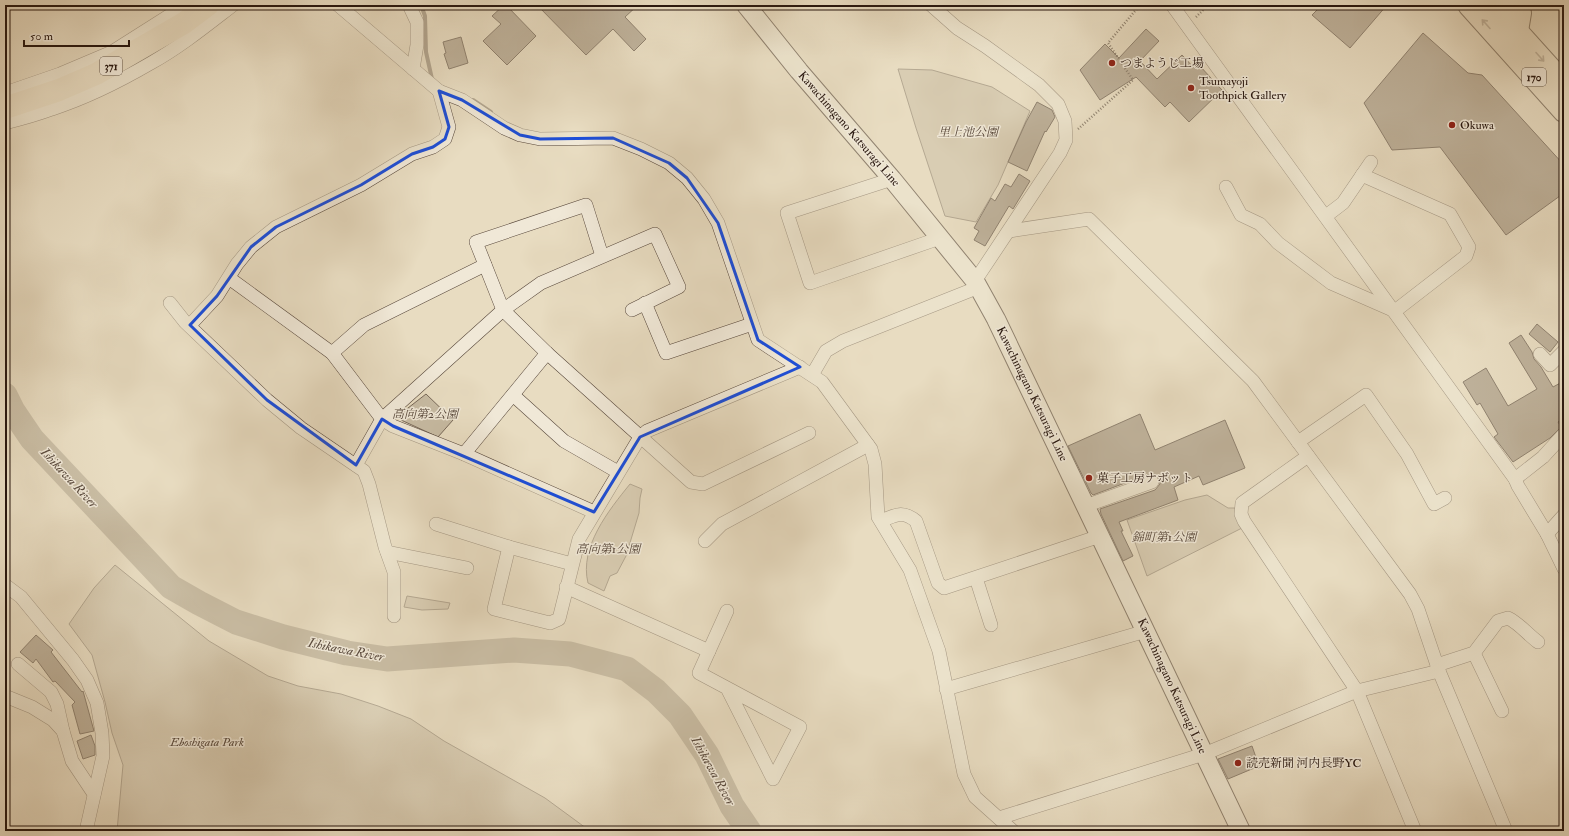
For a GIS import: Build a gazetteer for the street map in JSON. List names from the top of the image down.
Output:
{
  "streets": {
    "highway": ["371", "170"],
    "main road": ["Kawachinagano Katsuragi Line"]
  },
  "water": ["Ishikawa River"],
  "parks": [
    "里上池公園",
    "高向第2公園",
    "錦町第1公園",
    "高向第1公園",
    "Eboshigata Park"
  ],
  "places": [
    "つまようじ工場",
    "Tsumayoji Toothpick Gallery",
    "Okuwa",
    "菓子工房ナボット",
    "読売新聞 河内長野YC"
  ],
  "scale_bar": "50 m"
}
